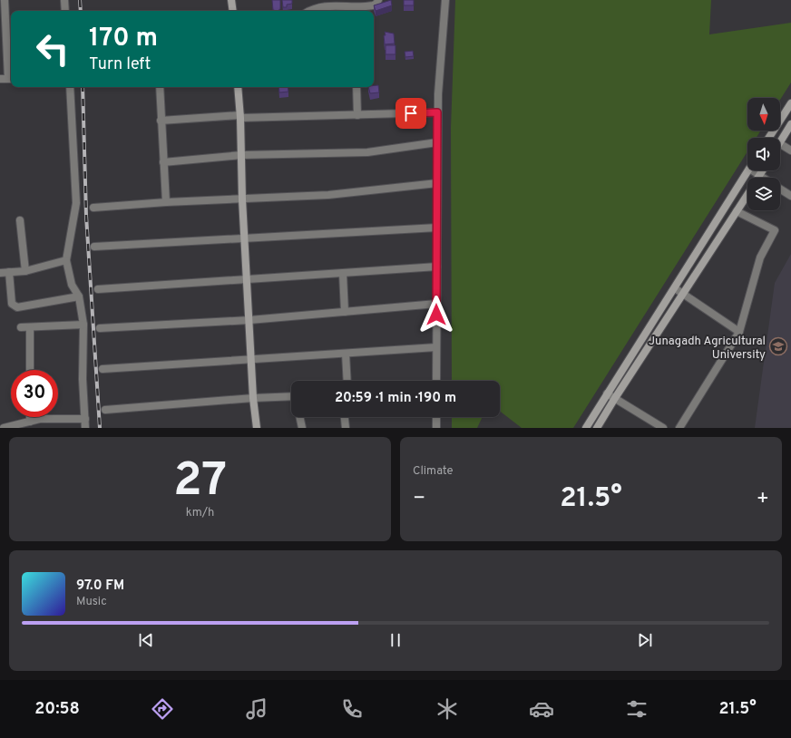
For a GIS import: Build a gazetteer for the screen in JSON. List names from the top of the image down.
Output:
{
  "places": {
    "school or university": ["Junagadh Agricultural University"]
  },
  "north": "bottom",
  "page": {
    "turn": ["170 m", "Turn left"],
    "limit": "30",
    "trip": "20:59 · 1 min · 190 m",
    "tile": [
      ["27", "km/h"],
      "Climate"
    ],
    "heat": ["−", "21.5°", "+"],
    "song": ["97.0 FM", "Music"],
    "tabs": ["20:58", "21.5°"]
  }
}
